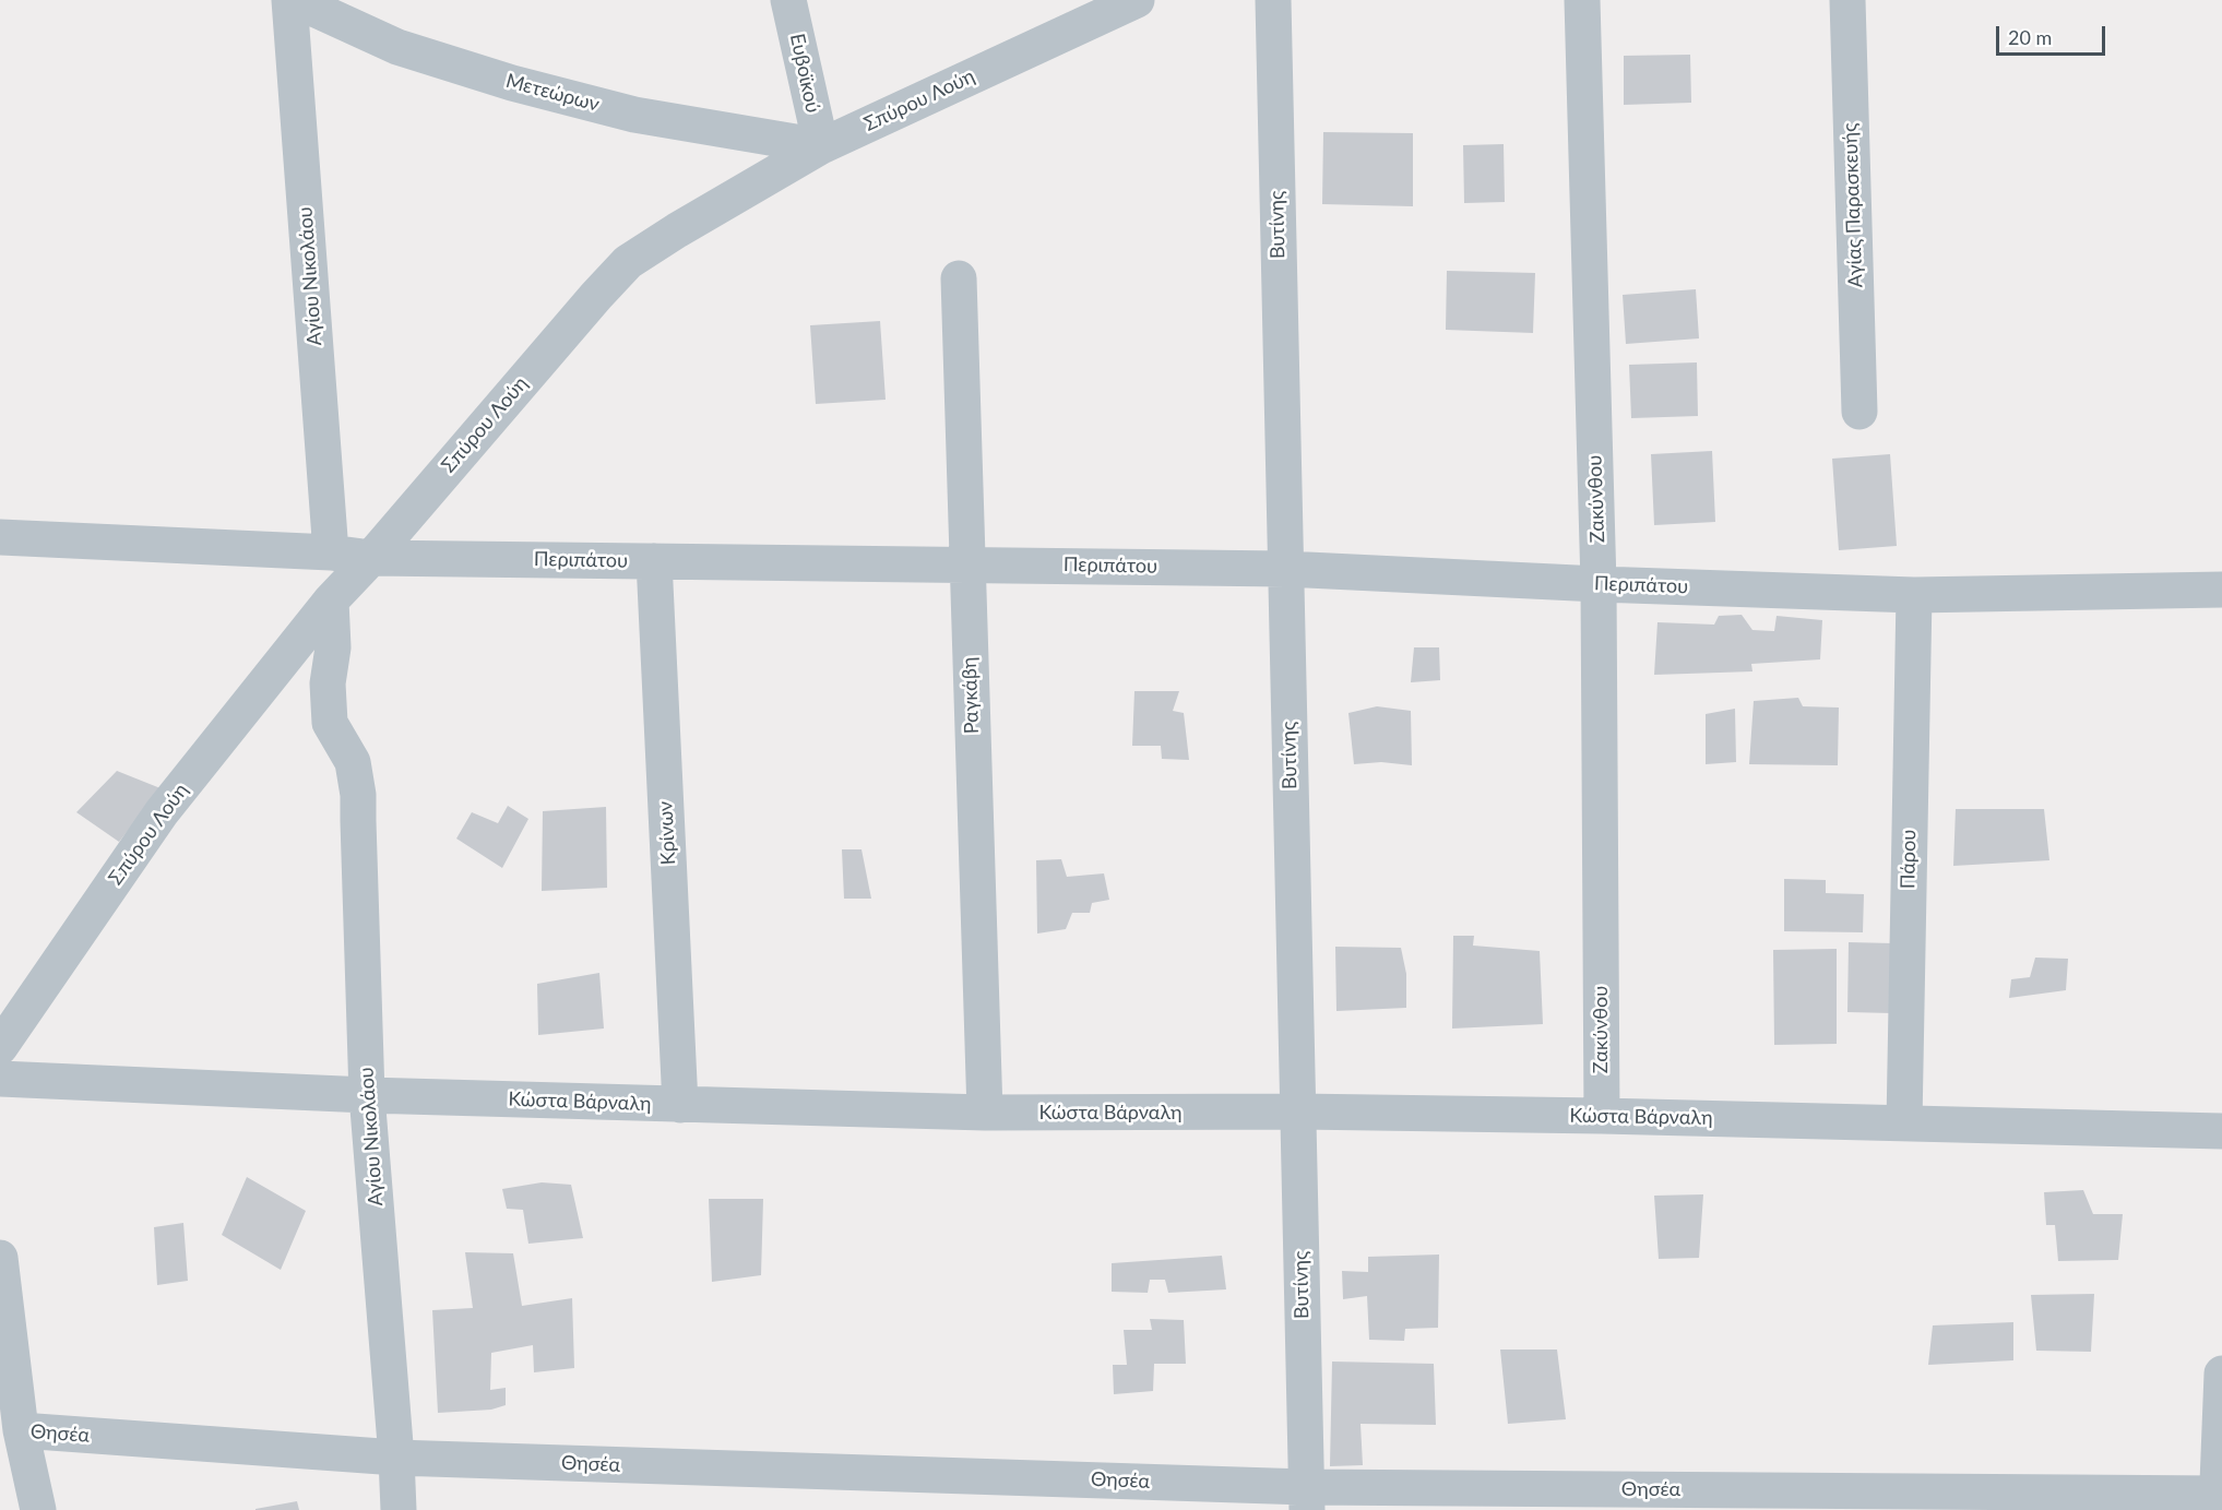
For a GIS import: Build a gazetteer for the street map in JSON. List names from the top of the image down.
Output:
{
  "streets": {
    "street": [
      "Ευβοϊκού",
      "Μετεώρων",
      "Σπύρου Λούη",
      "Αγίας Παρασκευής",
      "Βυτίνης",
      "Αγίου Νικολάου",
      "Ζακύνθου",
      "Περιπάτου",
      "Ραγκάβη",
      "Κρίνων",
      "Πάρου",
      "Κώστα Βάρναλη",
      "Θησέα"
    ]
  },
  "crossings": [
    ["Ευβοϊκού", "Μετεώρων"],
    ["Ευβοϊκού", "Σπύρου Λούη"],
    ["Μετεώρων", "Σπύρου Λούη"],
    ["Σπύρου Λούη", "Αγίου Νικολάου"],
    ["Σπύρου Λούη", "Περιπάτου"],
    ["Βυτίνης", "Περιπάτου"],
    ["Βυτίνης", "Κώστα Βάρναλη"],
    ["Βυτίνης", "Θησέα"],
    ["Αγίου Νικολάου", "Περιπάτου"],
    ["Αγίου Νικολάου", "Κώστα Βάρναλη"],
    ["Αγίου Νικολάου", "Θησέα"],
    ["Ζακύνθου", "Περιπάτου"],
    ["Ζακύνθου", "Κώστα Βάρναλη"],
    ["Περιπάτου", "Ραγκάβη"],
    ["Περιπάτου", "Κρίνων"],
    ["Περιπάτου", "Πάρου"],
    ["Ραγκάβη", "Κώστα Βάρναλη"],
    ["Κρίνων", "Κώστα Βάρναλη"],
    ["Πάρου", "Κώστα Βάρναλη"]
  ],
  "scale_bar": "20 m"
}
